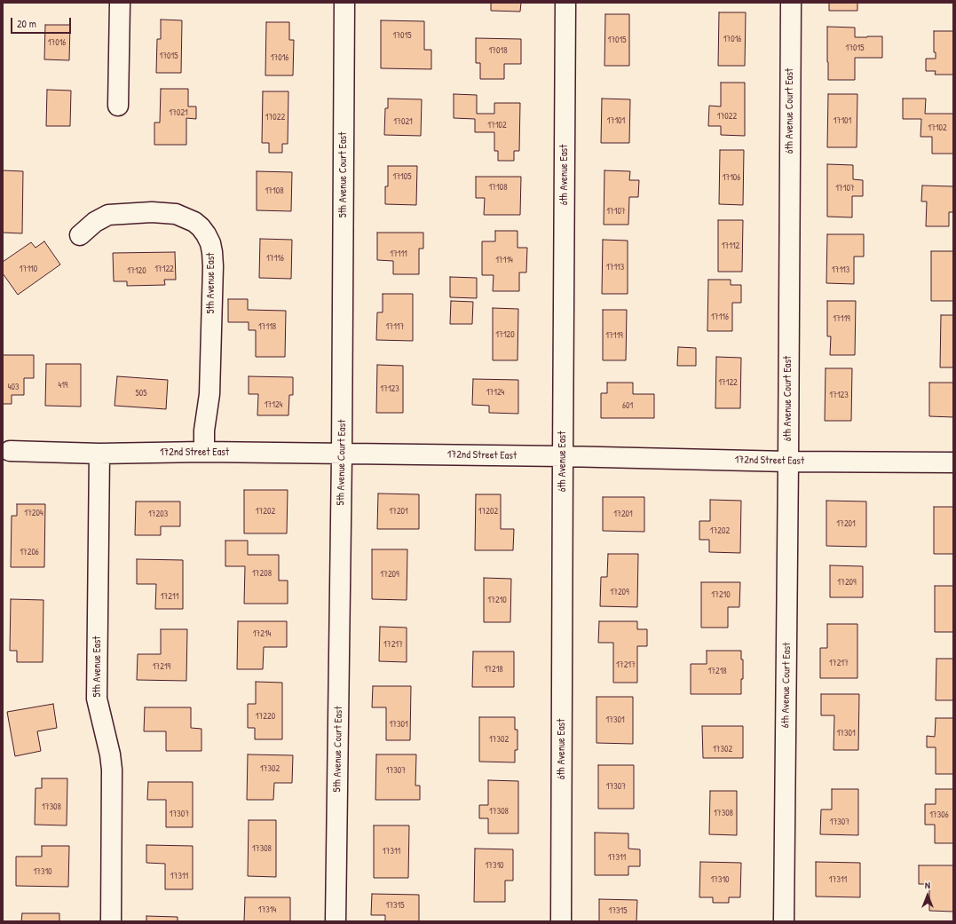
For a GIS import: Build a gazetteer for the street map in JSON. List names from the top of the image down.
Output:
{
  "streets": {
    "street": [
      "6th Avenue Court East",
      "5th Avenue Court East",
      "6th Avenue East",
      "5th Avenue East",
      "172nd Street East"
    ]
  },
  "crossings": [
    ["6th Avenue Court East", "172nd Street East"],
    ["5th Avenue Court East", "172nd Street East"],
    ["6th Avenue East", "172nd Street East"],
    ["5th Avenue East", "172nd Street East"]
  ],
  "house_numbers": [
    "17015",
    "17016",
    "17015",
    "17016",
    "17015",
    "17018",
    "17015",
    "17016",
    "17021",
    "17022",
    "17022",
    "17101",
    "17101",
    "17021",
    "17102",
    "17102",
    "17105",
    "17106",
    "17108",
    "17107",
    "17108",
    "17107",
    "17112",
    "17111",
    "17116",
    "17114",
    "17113",
    "17110",
    "17122",
    "17113",
    "17120",
    "17116",
    "17119",
    "17118",
    "17117",
    "17120",
    "17119",
    "17122",
    "419",
    "403",
    "17123",
    "17124",
    "505",
    "17123",
    "17124",
    "601",
    "17202",
    "17201",
    "17202",
    "17204",
    "17203",
    "17201",
    "17201",
    "17202",
    "17206",
    "17208",
    "17209",
    "17209",
    "17209",
    "17210",
    "17211",
    "17210",
    "17214",
    "17217",
    "17217",
    "17217",
    "17219",
    "17218",
    "17218",
    "17220",
    "17301",
    "17301",
    "17301",
    "17302",
    "17302",
    "17302",
    "17307",
    "17307",
    "17308",
    "17308",
    "17308",
    "17307",
    "17306",
    "17307",
    "17308",
    "17311",
    "17311",
    "17310",
    "17310",
    "17311",
    "17310",
    "17311",
    "17315",
    "17314",
    "17315"
  ],
  "scale_bar": "20 m",
  "north": "top"
}
